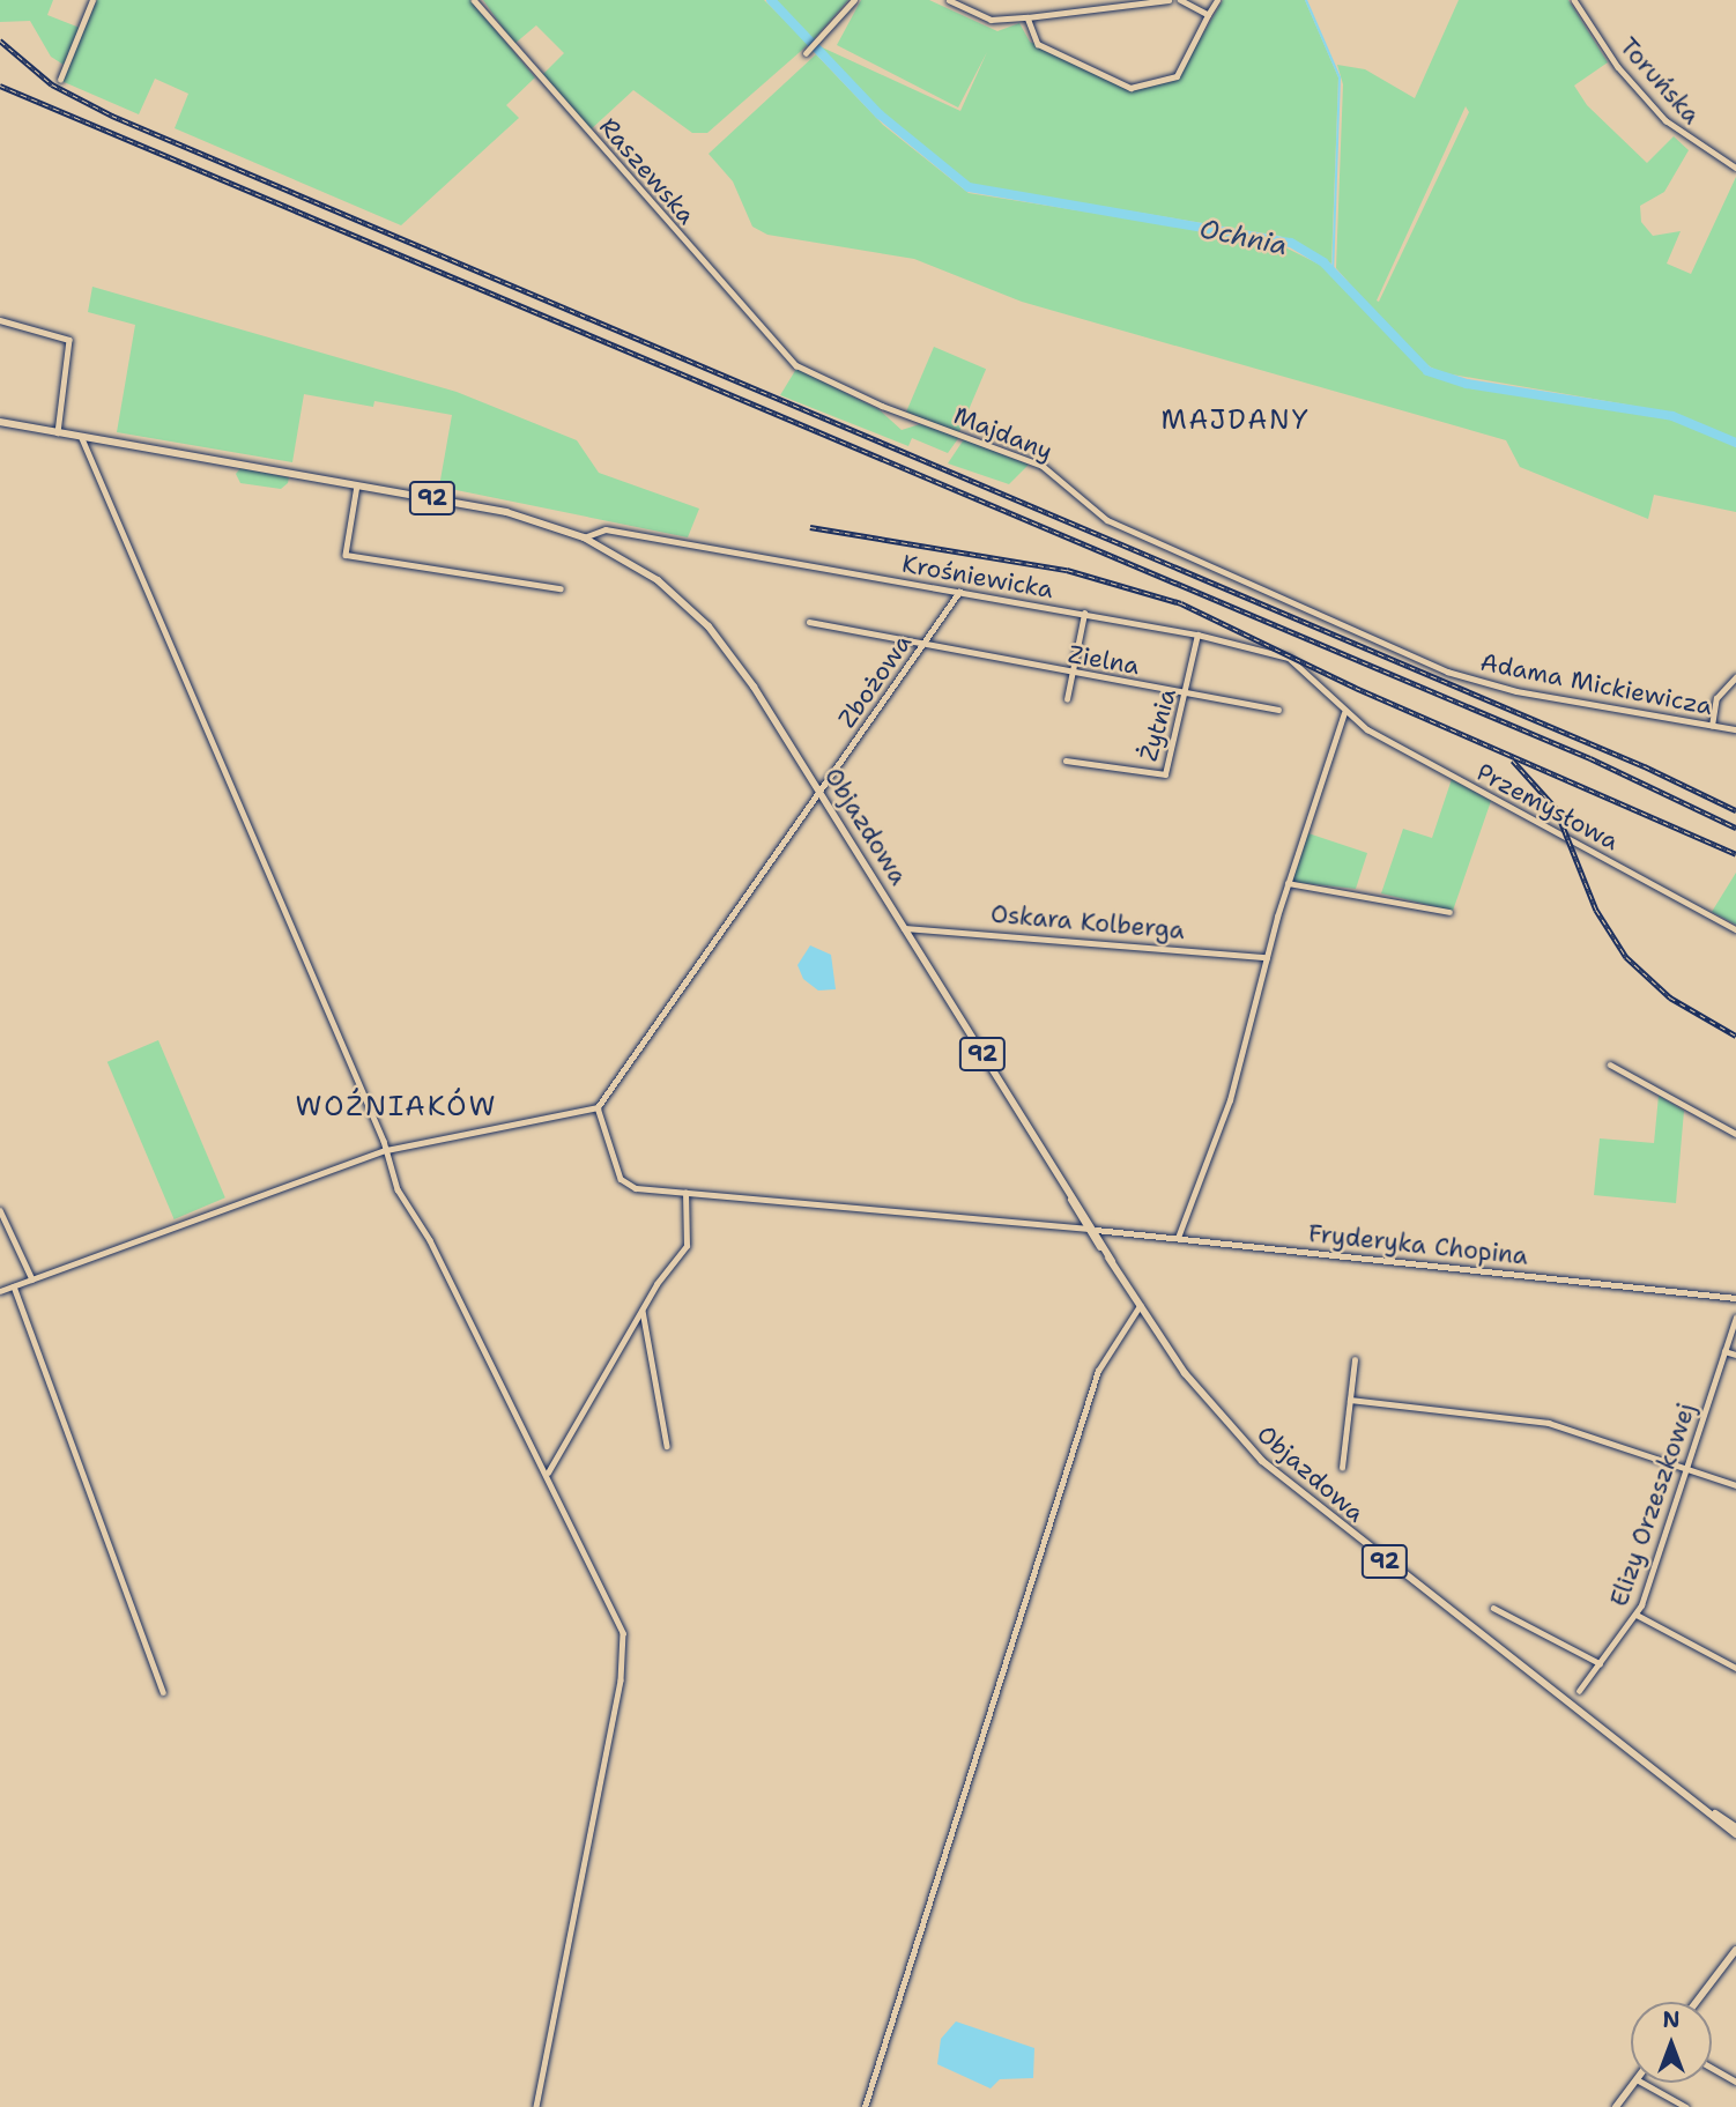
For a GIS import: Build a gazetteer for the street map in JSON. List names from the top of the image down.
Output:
{
  "streets": {
    "main road": ["92", "Objazdowa"],
    "street": [
      "Toruńska",
      "Raszewska",
      "Majdany",
      "Krośniewicka",
      "Zielna",
      "Zbożowa",
      "Adama Mickiewicza",
      "Żytnia",
      "Przemysłowa",
      "Oskara Kolberga",
      "Fryderyka Chopina",
      "Elizy Orzeszkowej"
    ]
  },
  "crossings": [
    ["Raszewska", "Majdany"],
    ["Majdany", "Adama Mickiewicza"],
    ["92", "Krośniewicka"],
    ["92", "Objazdowa"],
    ["Krośniewicka", "Zbożowa"],
    ["Krośniewicka", "Żytnia"],
    ["Krośniewicka", "Przemysłowa"],
    ["Krośniewicka", "Objazdowa"],
    ["Zielna", "Zbożowa"],
    ["Zielna", "Żytnia"],
    ["Zbożowa", "Objazdowa"],
    ["Zbożowa", "Fryderyka Chopina"],
    ["Objazdowa", "Oskara Kolberga"],
    ["Objazdowa", "Fryderyka Chopina"]
  ],
  "districts": ["MAJDANY", "WOŹNIAKÓW"],
  "water": ["Ochnia"],
  "north": "top"
}
